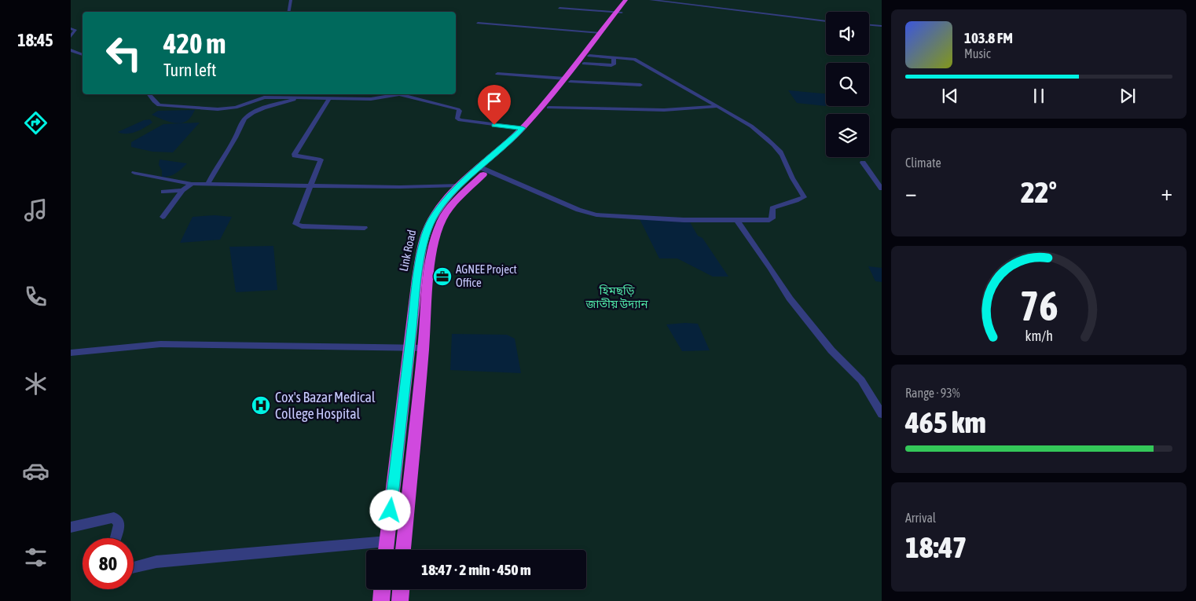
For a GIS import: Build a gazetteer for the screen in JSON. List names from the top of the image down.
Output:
{
  "streets": {
    "highway": ["Link Road"]
  },
  "parks": ["হিমছড়ি জাতীয় উদ্যান"],
  "places": {
    "office": ["AGNEE Project Office"],
    "hospital": ["Cox's Bazar Medical College Hospital"]
  },
  "page": {
    "tabs": "18:45",
    "turn": ["420 m", "Turn left"],
    "song": ["103.8 FM", "Music"],
    "tile": [
      "Climate",
      ["Range · 93%", "465 km"],
      ["Arrival", "18:47"]
    ],
    "heat": ["−", "22°", "+"],
    "limit": "80",
    "trip": "18:47 · 2 min · 450 m",
    "gauge": ["76", "km/h"]
  }
}
